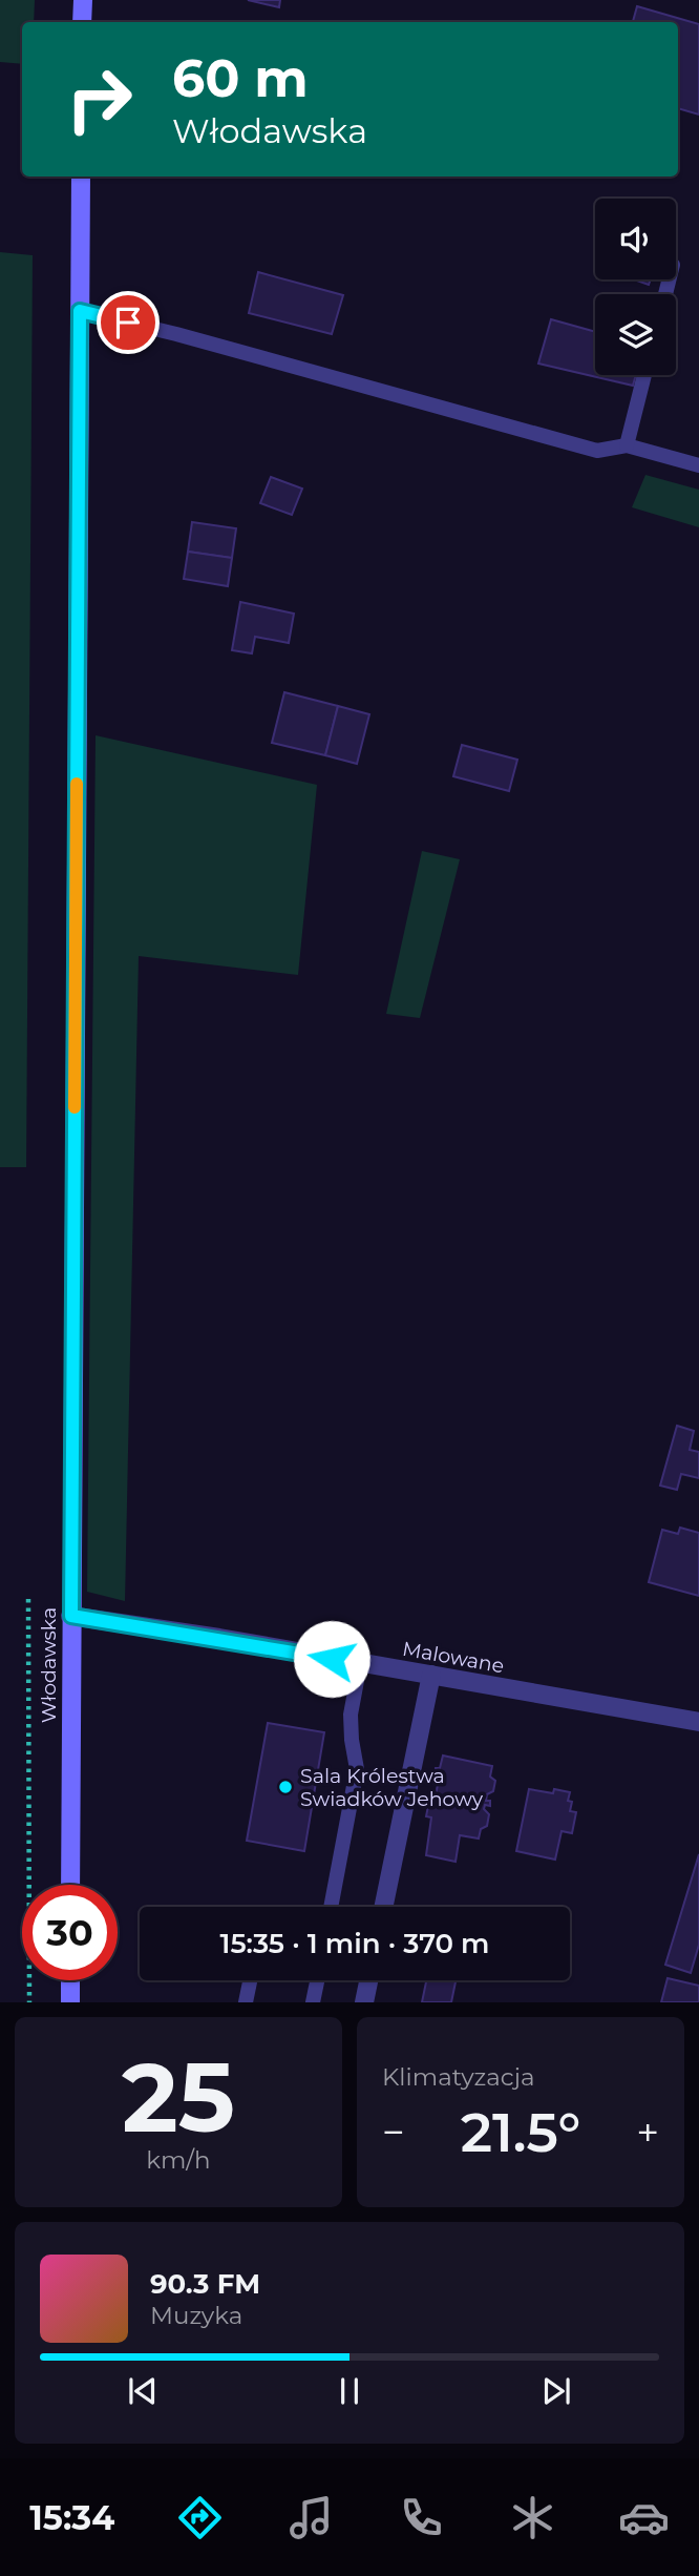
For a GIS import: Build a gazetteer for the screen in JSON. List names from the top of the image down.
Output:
{
  "streets": {
    "main road": ["Włodawska"],
    "street": ["Malowane"]
  },
  "crossings": [
    ["Malowane", "Włodawska"]
  ],
  "places": ["Sala Królestwa Swiadków Jehowy"],
  "page": {
    "turn": ["60 m", "Włodawska"],
    "limit": "30",
    "trip": "15:35 · 1 min · 370 m",
    "tile": [
      ["25", "km/h"],
      "Klimatyzacja"
    ],
    "heat": ["−", "21.5°", "+"],
    "song": ["90.3 FM", "Muzyka"],
    "tabs": "15:34"
  }
}
